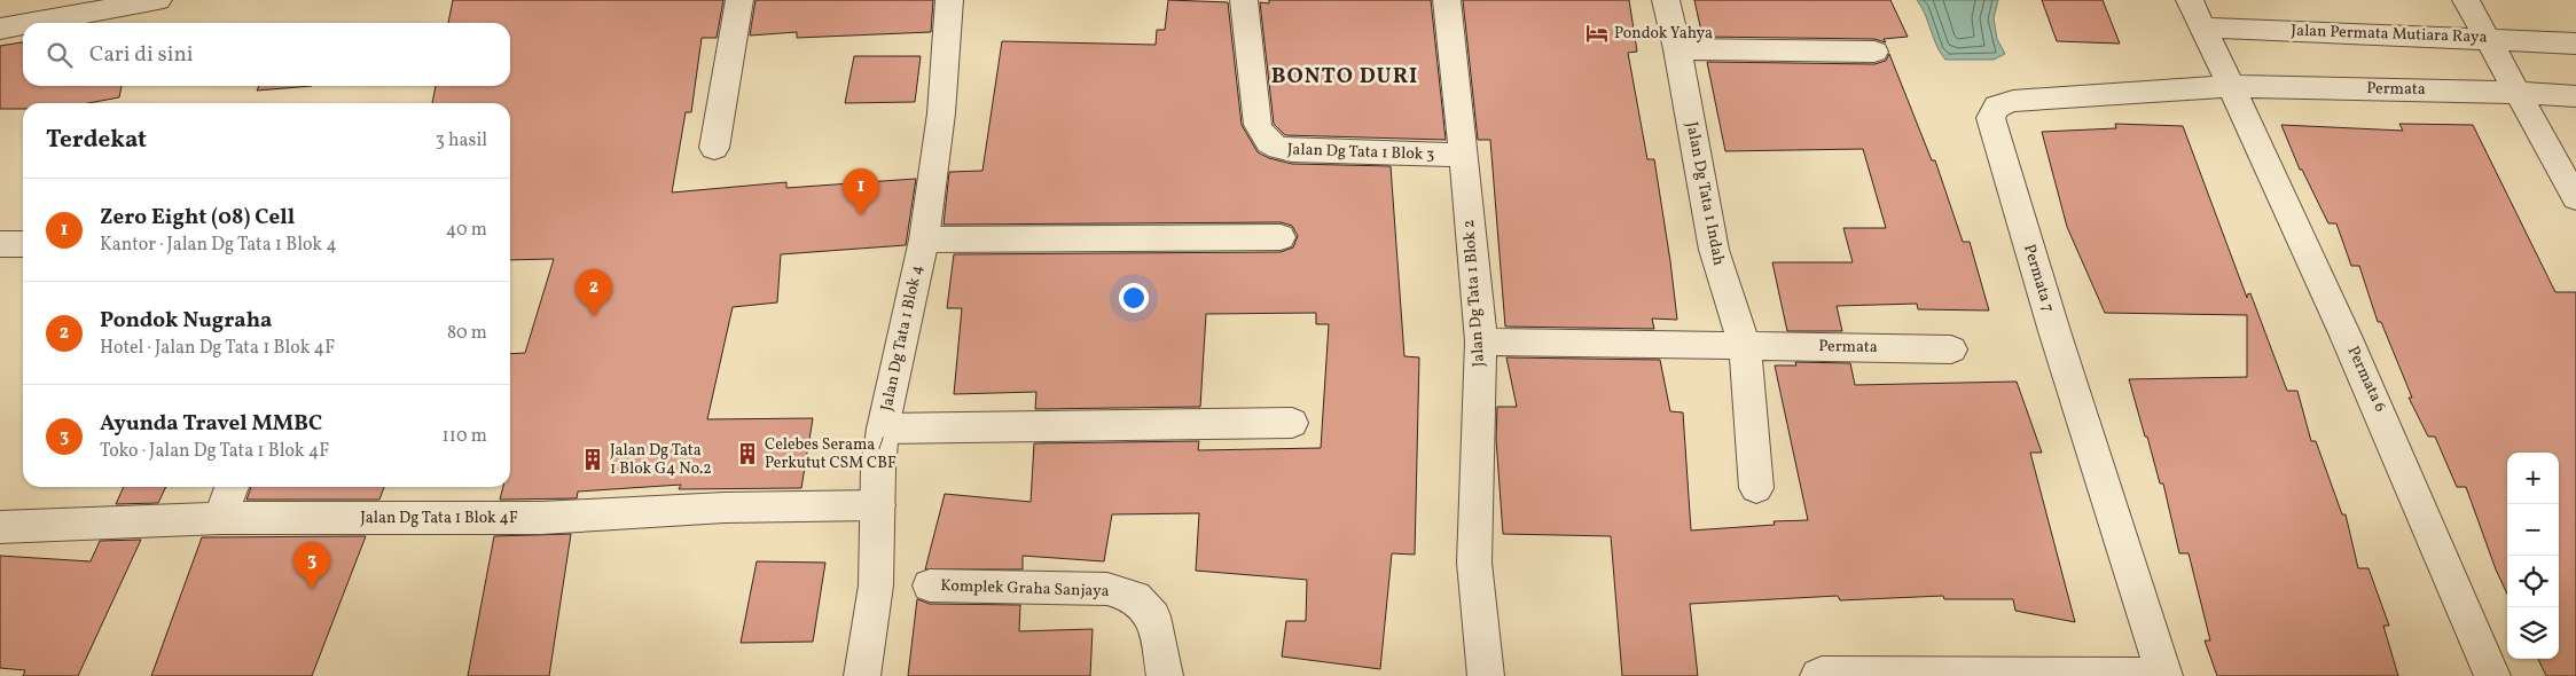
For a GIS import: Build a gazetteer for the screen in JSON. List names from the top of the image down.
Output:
{
  "streets": {
    "street": [
      "Jalan Permata Mutiara Raya",
      "Permata",
      "Jalan Dg Tata 1 Blok 3",
      "Jalan Dg Tata 1 Indah",
      "Permata 7",
      "Jalan Dg Tata 1 Blok 2",
      "Jalan Dg Tata 1 Blok 4",
      "Permata 6",
      "Jalan Dg Tata 1 Blok 4F",
      "Komplek Graha Sanjaya"
    ]
  },
  "crossings": [
    ["Permata", "Jalan Dg Tata 1 Indah"],
    ["Permata", "Permata 7"],
    ["Permata", "Jalan Dg Tata 1 Blok 2"],
    ["Permata", "Permata 6"],
    ["Jalan Dg Tata 1 Blok 3", "Jalan Dg Tata 1 Blok 2"],
    ["Permata 7", "Permata 6"],
    ["Jalan Dg Tata 1 Blok 4", "Jalan Dg Tata 1 Blok 4F"]
  ],
  "districts": ["BONTO DURI"],
  "places": {
    "hotel": ["Pondok Yahya"],
    "building": ["Celebes Serama / Perkutut CSM CBF", "Jalan Dg Tata 1 Blok G4 No.2"]
  },
  "page": {
    "search": "Cari di sini",
    "heading": ["Terdekat", "3 hasil"],
    "pins": ["1", "2", "3"],
    "list": [
      {
        "mark": "1",
        "name": "Zero Eight (08) Cell",
        "note": "Kantor · Jalan Dg Tata 1 Blok 4",
        "value": "40 m"
      },
      {
        "mark": "2",
        "name": "Pondok Nugraha",
        "note": "Hotel · Jalan Dg Tata 1 Blok 4F",
        "value": "80 m"
      },
      {
        "mark": "3",
        "name": "Ayunda Travel MMBC",
        "note": "Toko · Jalan Dg Tata 1 Blok 4F",
        "value": "110 m"
      }
    ],
    "map_buttons": ["+", "−"]
  }
}
